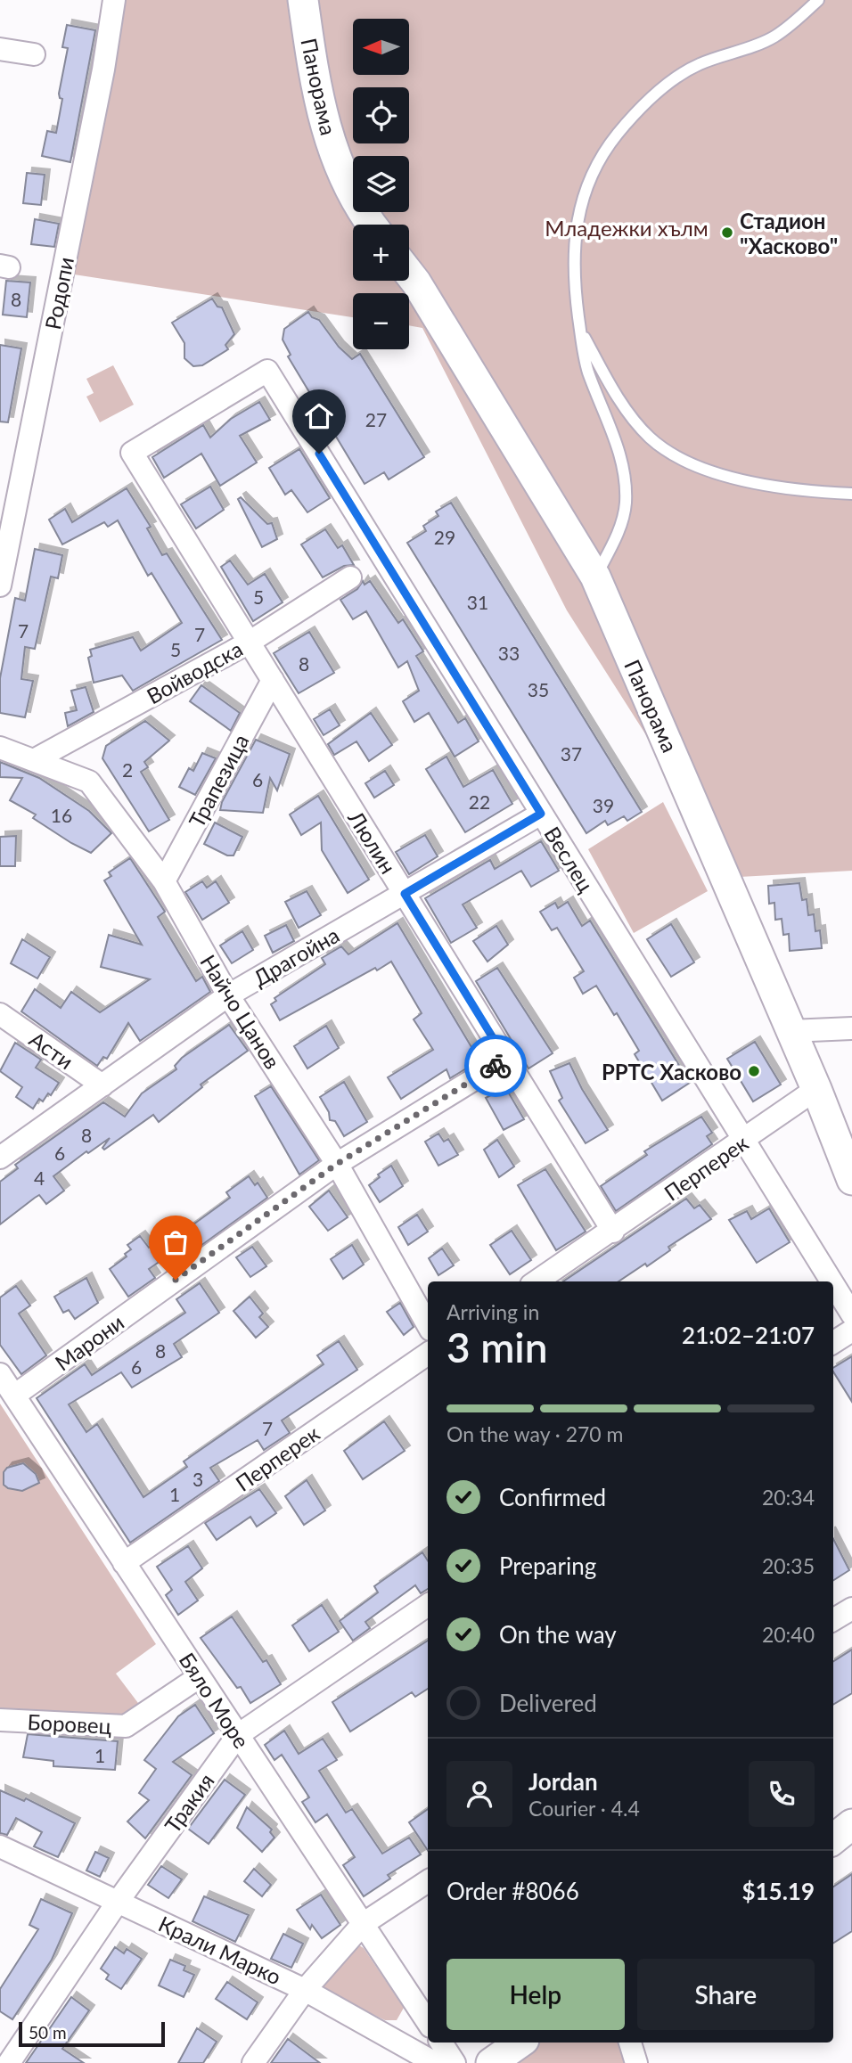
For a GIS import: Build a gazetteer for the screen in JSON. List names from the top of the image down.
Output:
{
  "streets": {
    "street": [
      "Панорама",
      "Родопи",
      "Войводска",
      "Трапезица",
      "Люлин",
      "Веслец",
      "Драгойна",
      "Найчо Цанов",
      "Асти",
      "Перперек",
      "Марони",
      "Бяло Море",
      "Боровец",
      "Тракия",
      "Крали Марко"
    ]
  },
  "crossings": [
    ["Панорама", "Перперек"],
    ["Войводска", "Люлин"],
    ["Войводска", "Найчо Цанов"],
    ["Трапезица", "Люлин"],
    ["Трапезица", "Найчо Цанов"],
    ["Люлин", "Веслец"],
    ["Люлин", "Драгойна"],
    ["Люлин", "Перперек"],
    ["Люлин", "Марони"],
    ["Веслец", "Драгойна"],
    ["Веслец", "Перперек"],
    ["Драгойна", "Найчо Цанов"],
    ["Драгойна", "Асти"],
    ["Найчо Цанов", "Марони"],
    ["Перперек", "Бяло Море"],
    ["Марони", "Бяло Море"],
    ["Бяло Море", "Боровец"],
    ["Бяло Море", "Тракия"],
    ["Тракия", "Крали Марко"]
  ],
  "parks": ["Младежки хълм"],
  "places": ["Стадион \"Хасково\"", "РРТС Хасково"],
  "house_numbers": [
    "8",
    "27",
    "29",
    "5",
    "31",
    "7",
    "7",
    "5",
    "33",
    "8",
    "35",
    "37",
    "2",
    "6",
    "22",
    "39",
    "16",
    "8",
    "6",
    "4",
    "8",
    "6",
    "7",
    "3",
    "1",
    "1"
  ],
  "scale_bar": "50 m",
  "north": "left",
  "page": {
    "map_buttons": ["+", "−"],
    "heading": ["3 min", "Arriving in", "21:02–21:07"],
    "panel": [
      "Jordan",
      "Courier · 4.4",
      "Order #8066",
      "$15.19"
    ],
    "bar": "On the way · 270 m",
    "list": [
      ["Confirmed", "20:34"],
      ["Preparing", "20:35"],
      ["On the way", "20:40"],
      "Delivered"
    ],
    "buttons": ["Help", "Share"],
    "scale": "50 m"
  }
}
